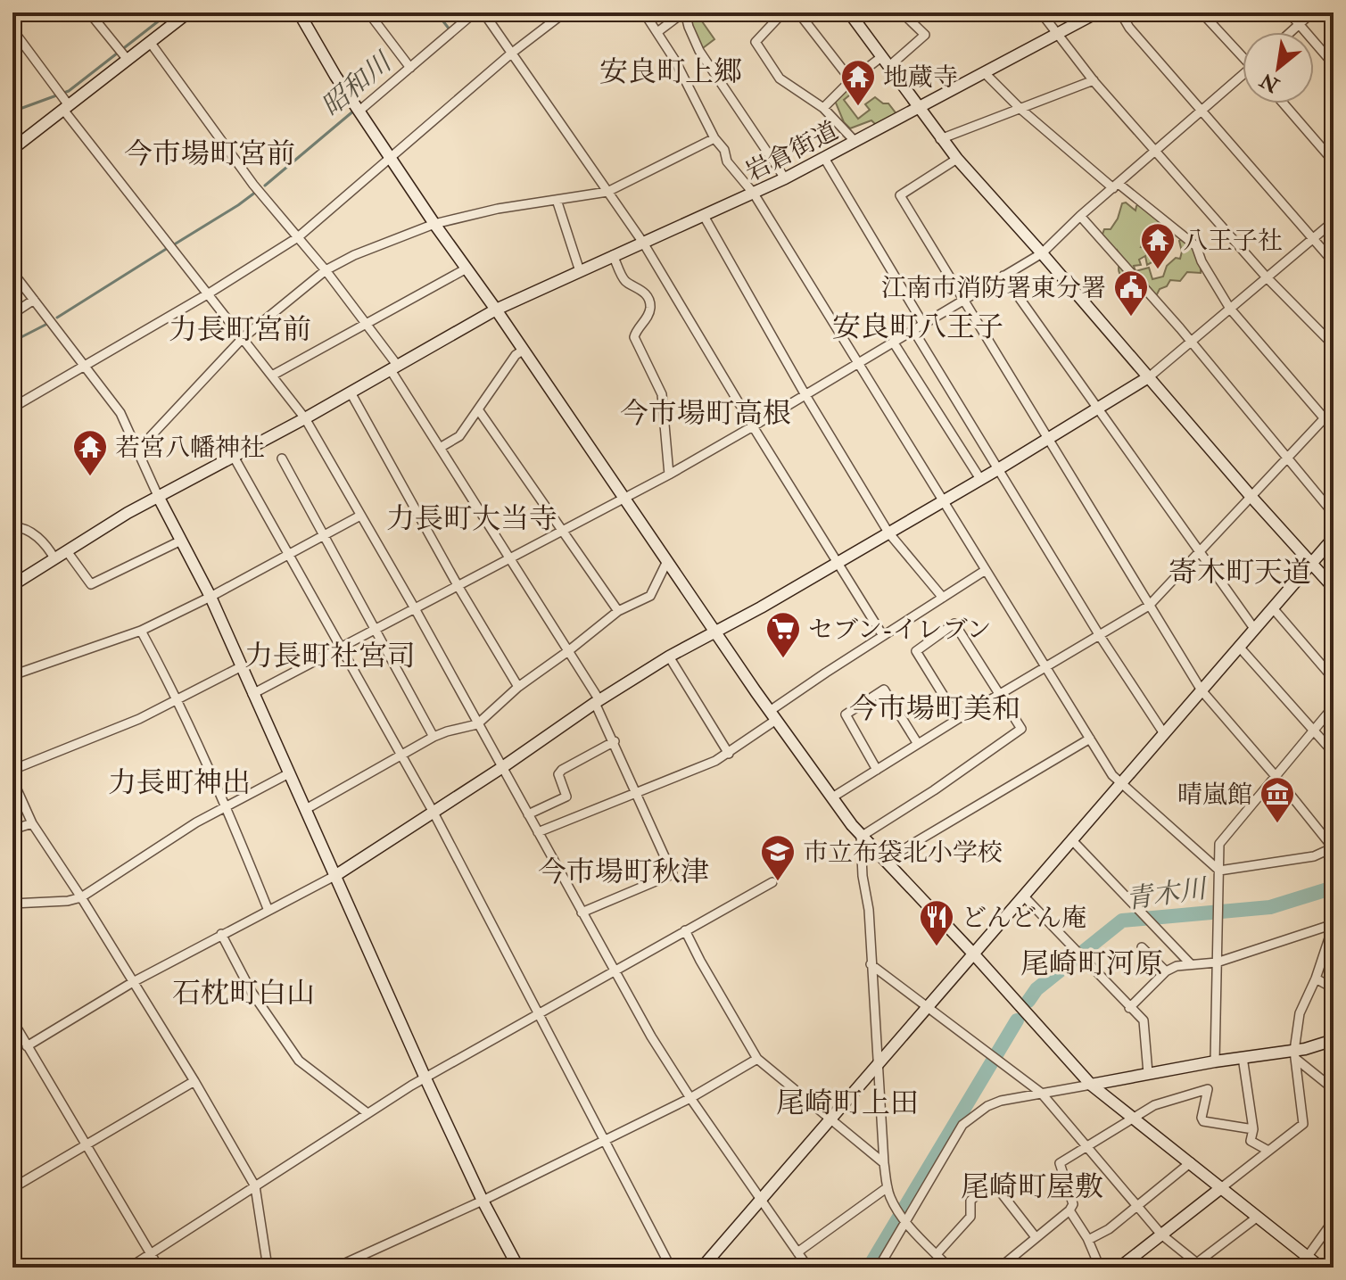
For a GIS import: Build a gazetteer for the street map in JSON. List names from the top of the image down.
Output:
{
  "streets": {
    "street": ["岩倉街道"]
  },
  "districts": [
    "安良町上郷",
    "今市場町宮前",
    "安良町八王子",
    "力長町宮前",
    "今市場町高根",
    "力長町大当寺",
    "寄木町天道",
    "力長町社宮司",
    "今市場町美和",
    "力長町神出",
    "今市場町秋津",
    "尾崎町河原",
    "石枕町白山",
    "尾崎町上田",
    "尾崎町屋敷"
  ],
  "water": ["昭和川", "青木川"],
  "places": {
    "temple": ["地蔵寺", "八王子社", "若宮八幡神社"],
    "public building": ["江南市消防署東分署"],
    "supermarket": ["セブン-イレブン"],
    "museum": ["晴嵐館"],
    "school or university": ["市立布袋北小学校"],
    "restaurant": ["どんどん庵"]
  },
  "north": "bottom left"
}
